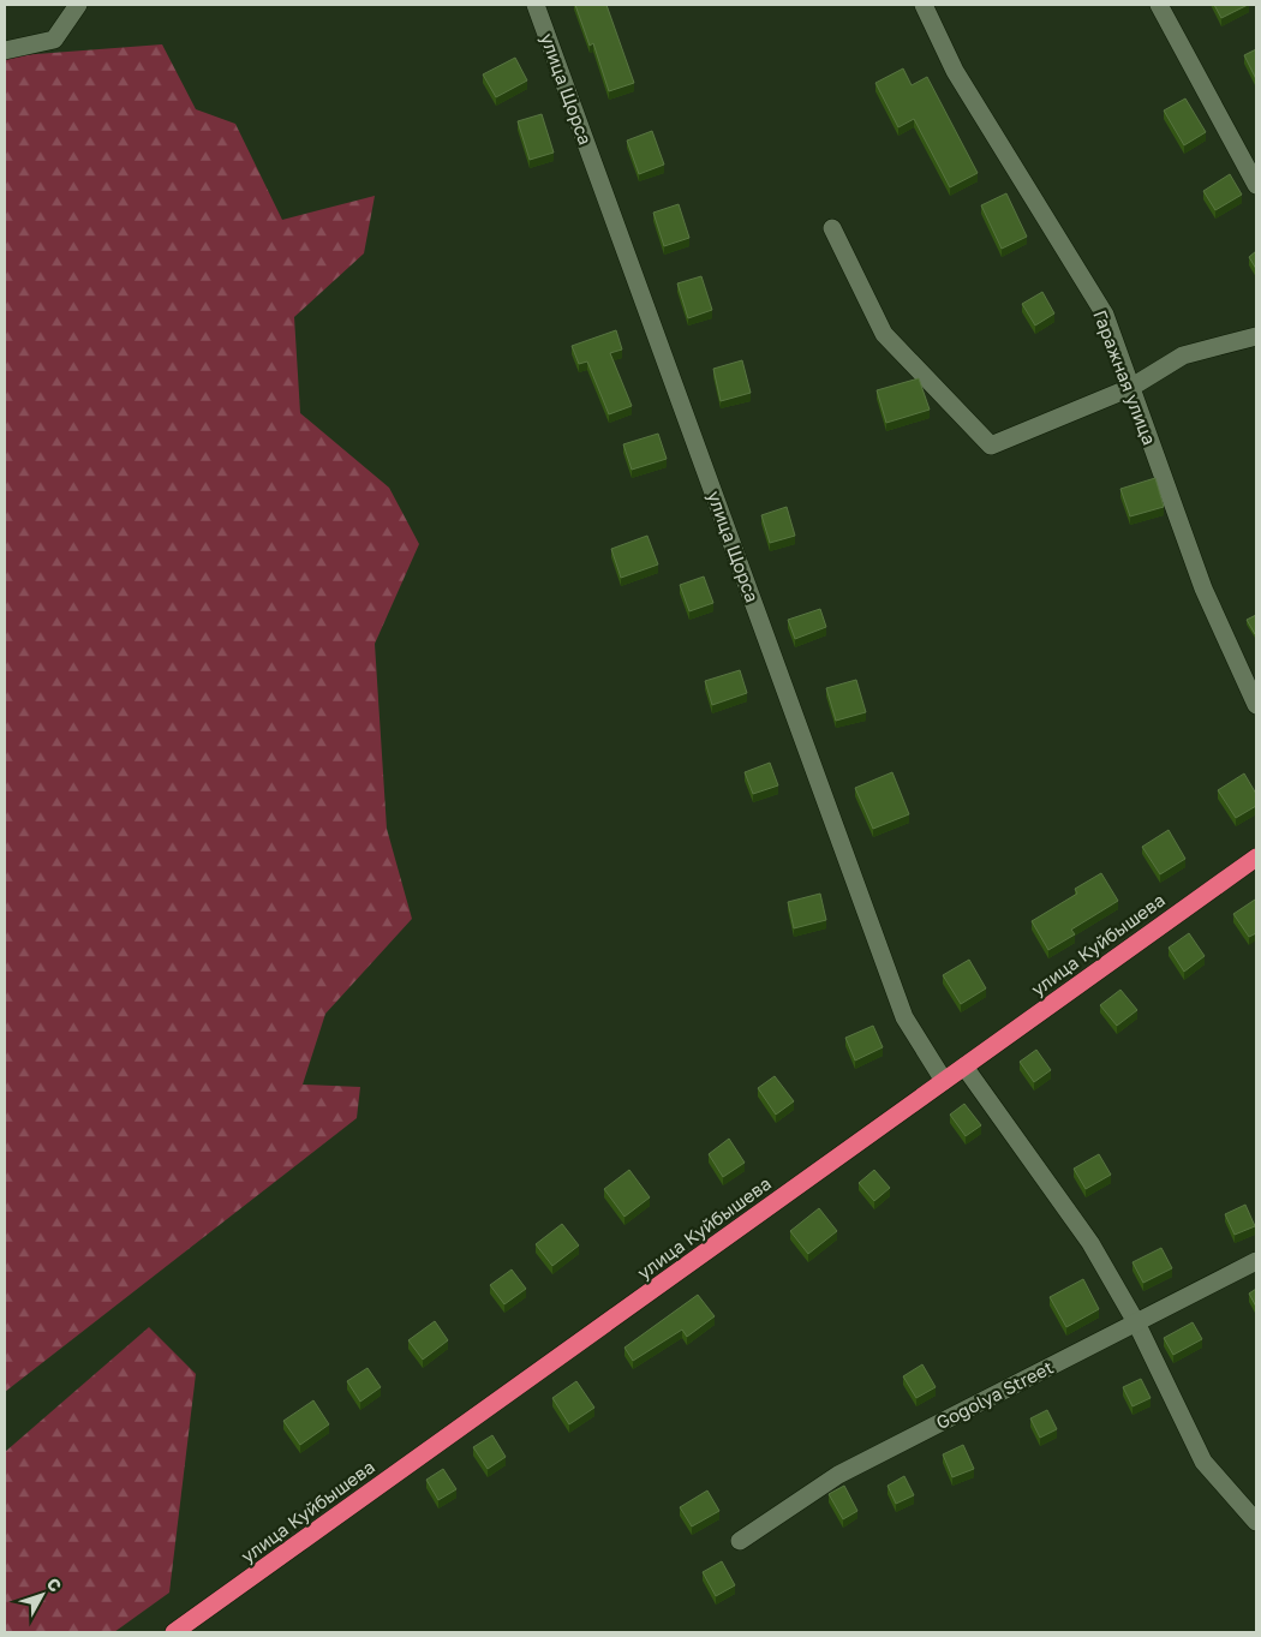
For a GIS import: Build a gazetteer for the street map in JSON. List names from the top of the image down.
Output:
{
  "streets": {
    "highway": ["улица Куйбышева"],
    "street": ["улица Щорса", "Гаражная улица", "Gogolya Street"]
  },
  "crossings": [
    ["улица Щорса", "улица Куйбышева"]
  ],
  "north": "top right"
}
